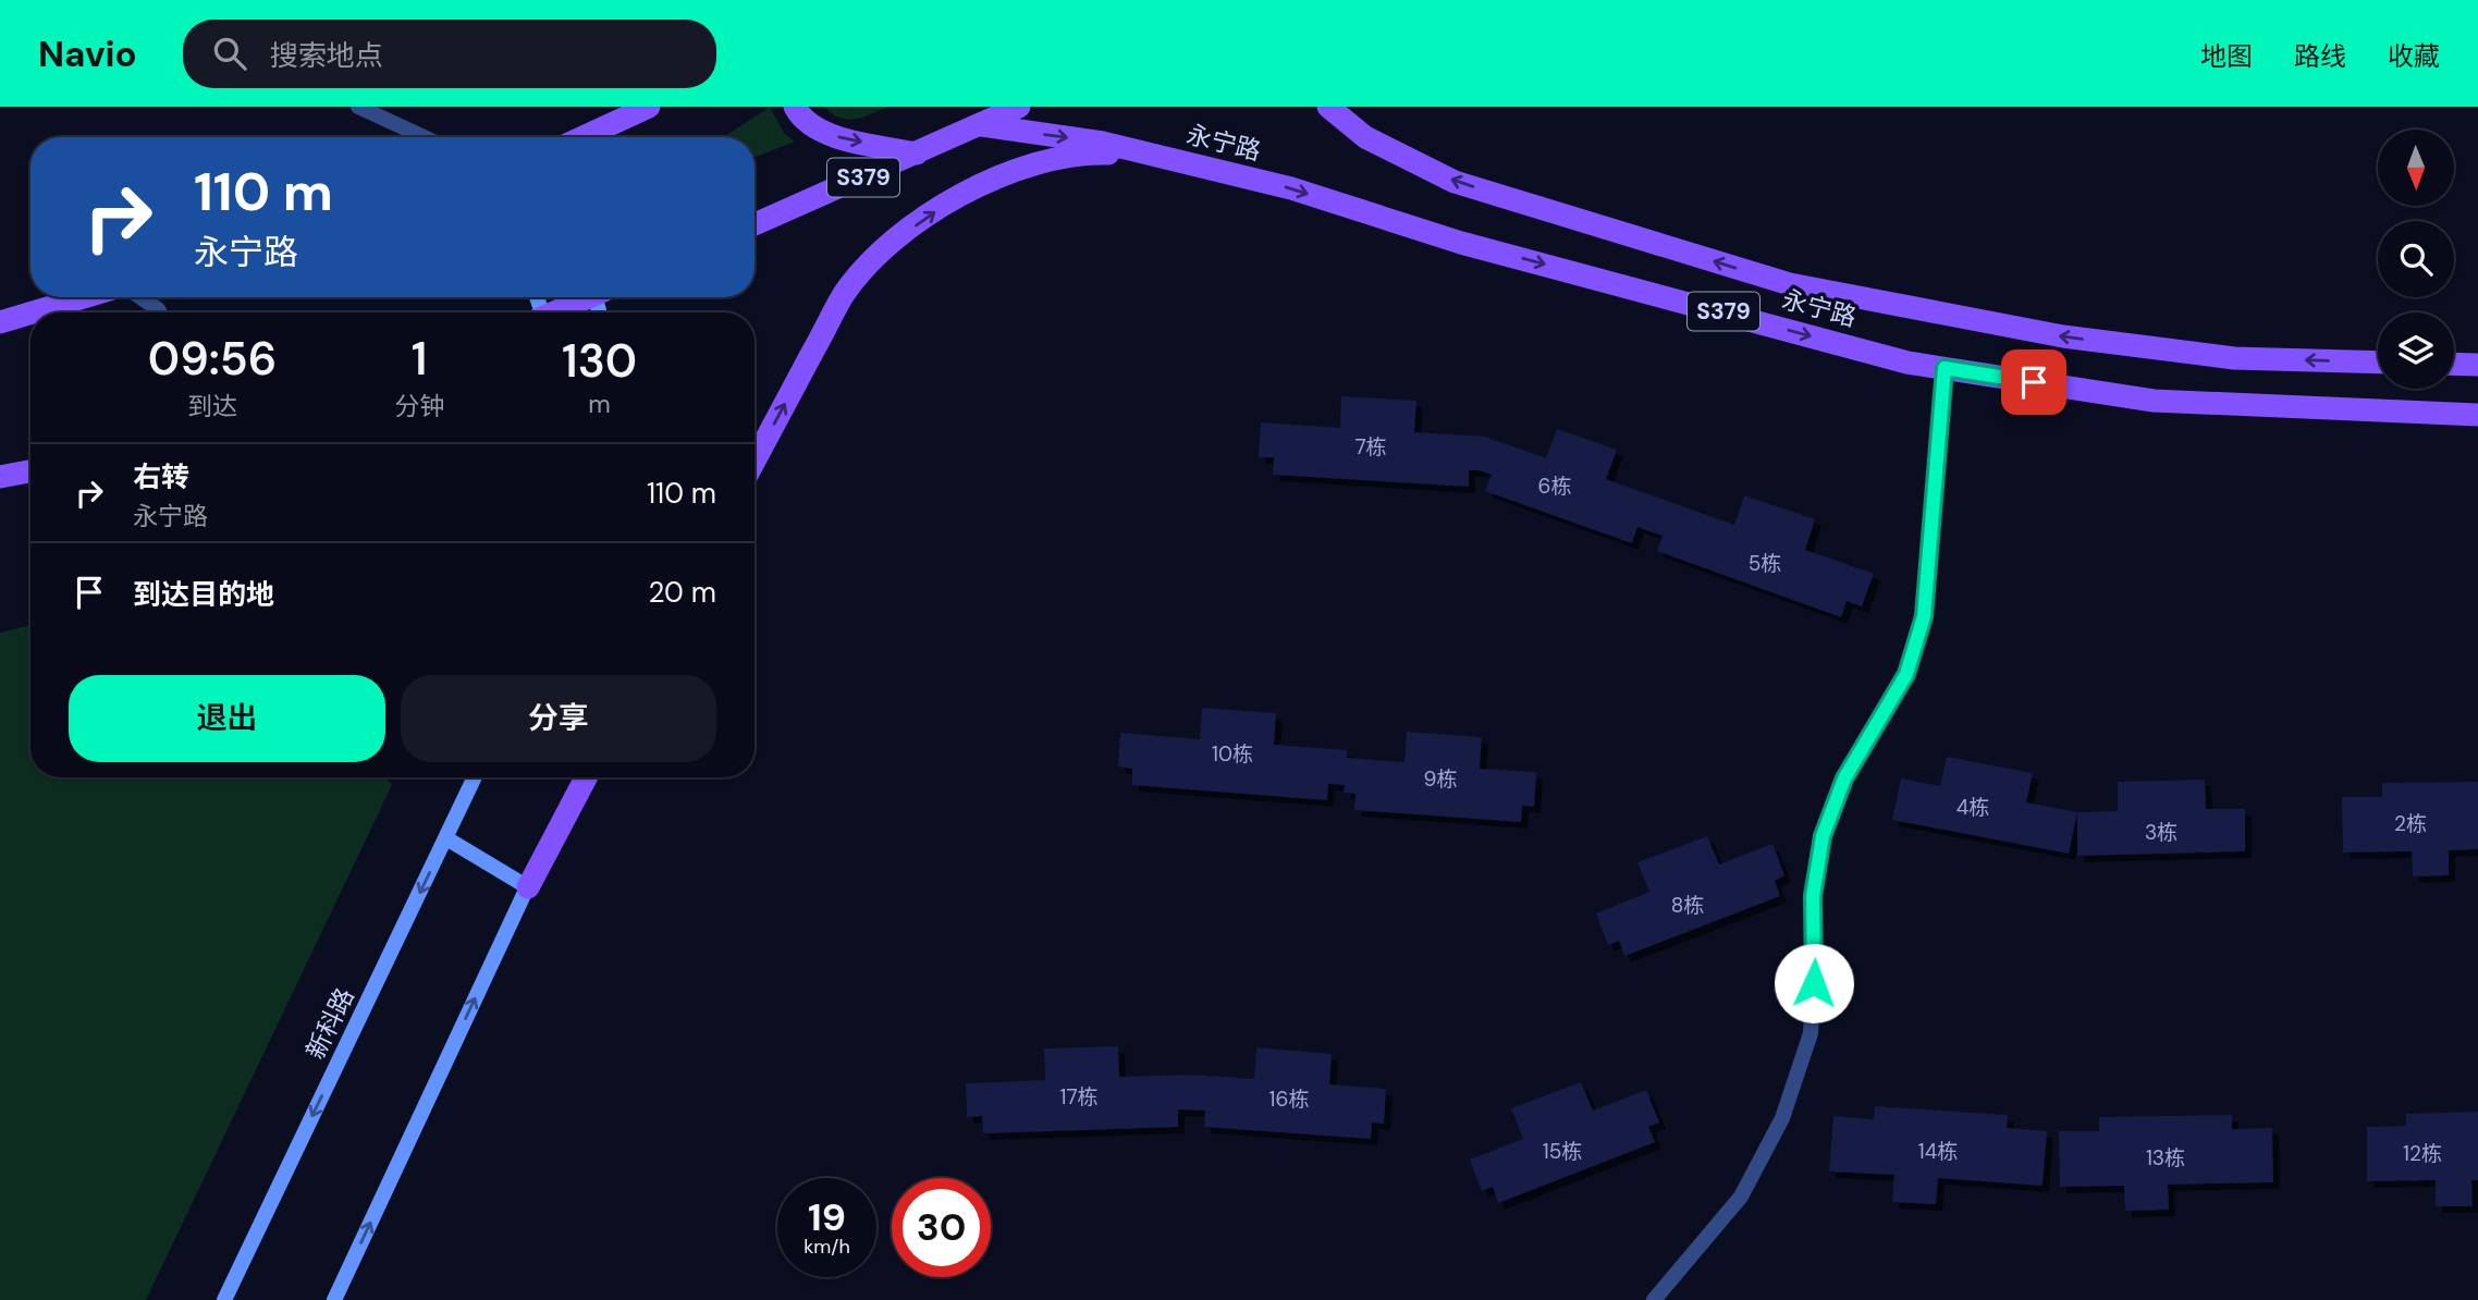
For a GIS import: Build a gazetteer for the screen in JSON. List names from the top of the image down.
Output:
{
  "streets": {
    "main road": ["永宁路", "S379", "新科路"]
  },
  "crossings": [
    ["永宁路", "S379"]
  ],
  "house_numbers": [
    "7栋",
    "6栋",
    "5栋",
    "10栋",
    "9栋",
    "4栋",
    "2栋",
    "3栋",
    "8栋",
    "17栋",
    "16栋",
    "15栋",
    "14栋",
    "12栋",
    "13栋"
  ],
  "north": "bottom",
  "page": {
    "header": "Navio",
    "search": "搜索地点",
    "nav": ["地图", "路线", "收藏"],
    "turn": ["110 m", "永宁路"],
    "eta": [
      "09:56",
      "到达",
      "1",
      "分钟",
      "130",
      "m"
    ],
    "list": [
      {
        "name": "右转",
        "note": "永宁路",
        "value": "110 m"
      },
      {
        "name": "到达目的地",
        "value": "20 m"
      }
    ],
    "buttons": ["退出", "分享"],
    "speed": "19 km/h",
    "limit": "30"
  }
}
